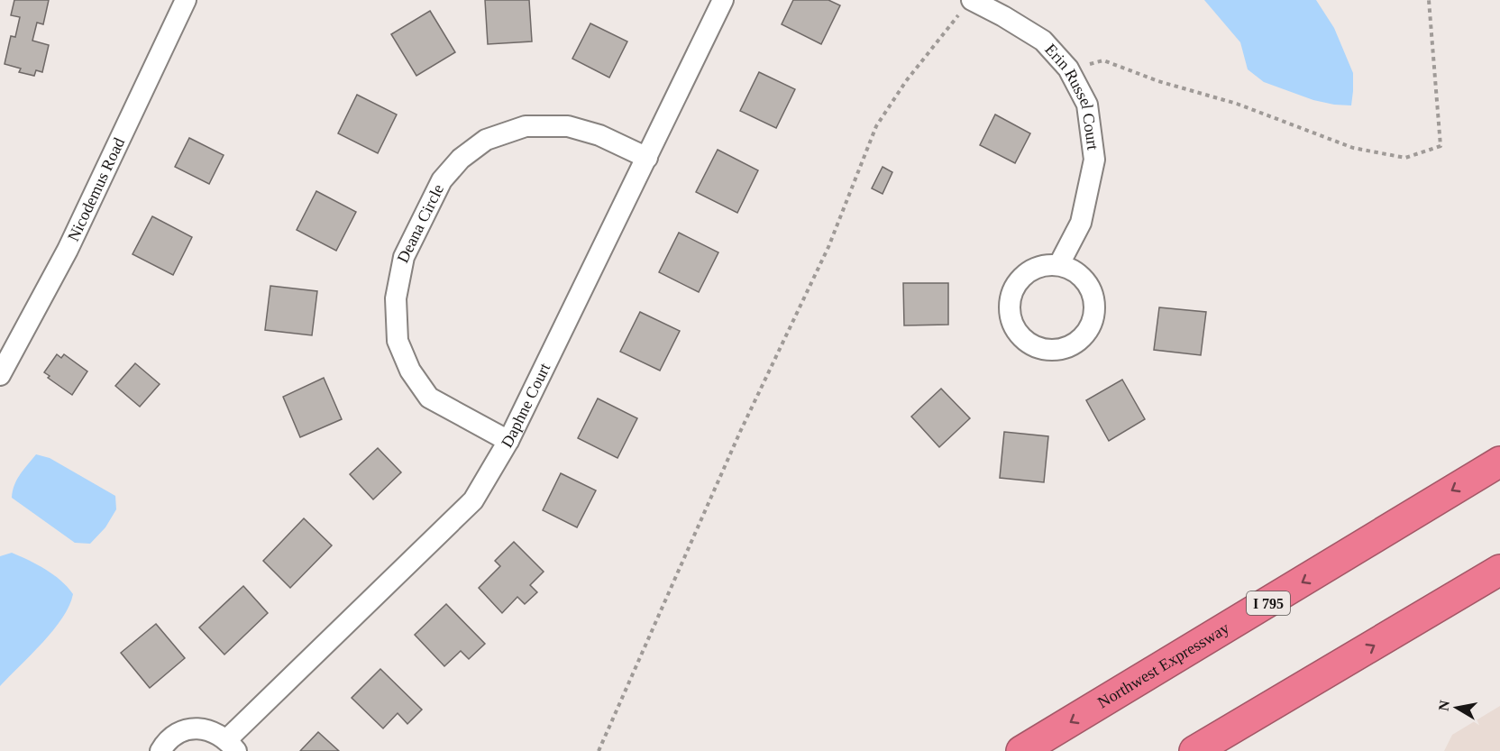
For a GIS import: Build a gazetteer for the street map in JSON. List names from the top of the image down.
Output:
{
  "streets": {
    "highway": ["I 795", "Northwest Expressway"],
    "street": [
      "Erin Russel Court",
      "Nicodemus Road",
      "Deana Circle",
      "Daphne Court"
    ]
  },
  "crossings": [
    ["Deana Circle", "Daphne Court"]
  ],
  "north": "left"
}
